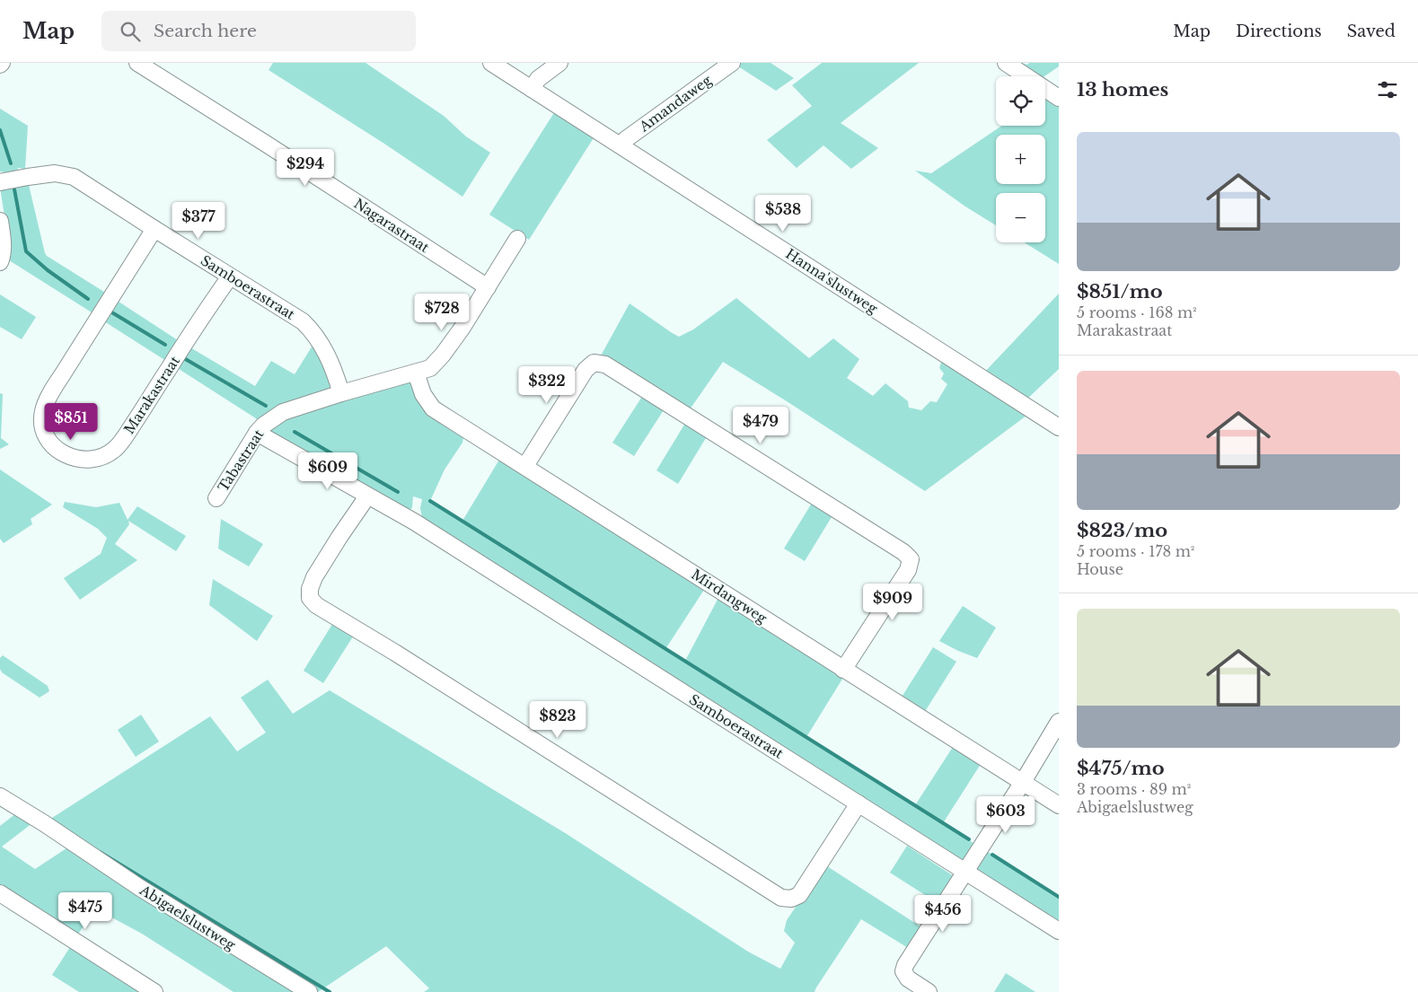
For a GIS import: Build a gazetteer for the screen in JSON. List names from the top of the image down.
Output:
{
  "streets": {
    "street": [
      "Amandaweg",
      "Nagarastraat",
      "Hanna'slustweg",
      "Samboerastraat",
      "Marakastraat",
      "Tabastraat",
      "Mirdangweg",
      "Abigaelslustweg"
    ]
  },
  "crossings": [
    ["Amandaweg", "Hanna'slustweg"],
    ["Nagarastraat", "Tabastraat"],
    ["Samboerastraat", "Marakastraat"],
    ["Samboerastraat", "Tabastraat"],
    ["Tabastraat", "Mirdangweg"]
  ],
  "page": {
    "header": "Map",
    "search": "Search here",
    "nav": ["Map", "Directions", "Saved"],
    "heading": "13 homes",
    "map_buttons": ["+", "−"],
    "list": [
      {
        "name": "$851/mo",
        "note": "5 rooms · 168 m² · Marakastraat"
      },
      {
        "name": "$823/mo",
        "note": "5 rooms · 178 m² · House"
      },
      {
        "name": "$475/mo",
        "note": "3 rooms · 89 m² · Abigaelslustweg"
      }
    ],
    "price": [
      "$294",
      "$538",
      "$377",
      "$728",
      "$322",
      "$851",
      "$479",
      "$609",
      "$909",
      "$823",
      "$603",
      "$475",
      "$456"
    ]
  }
}
